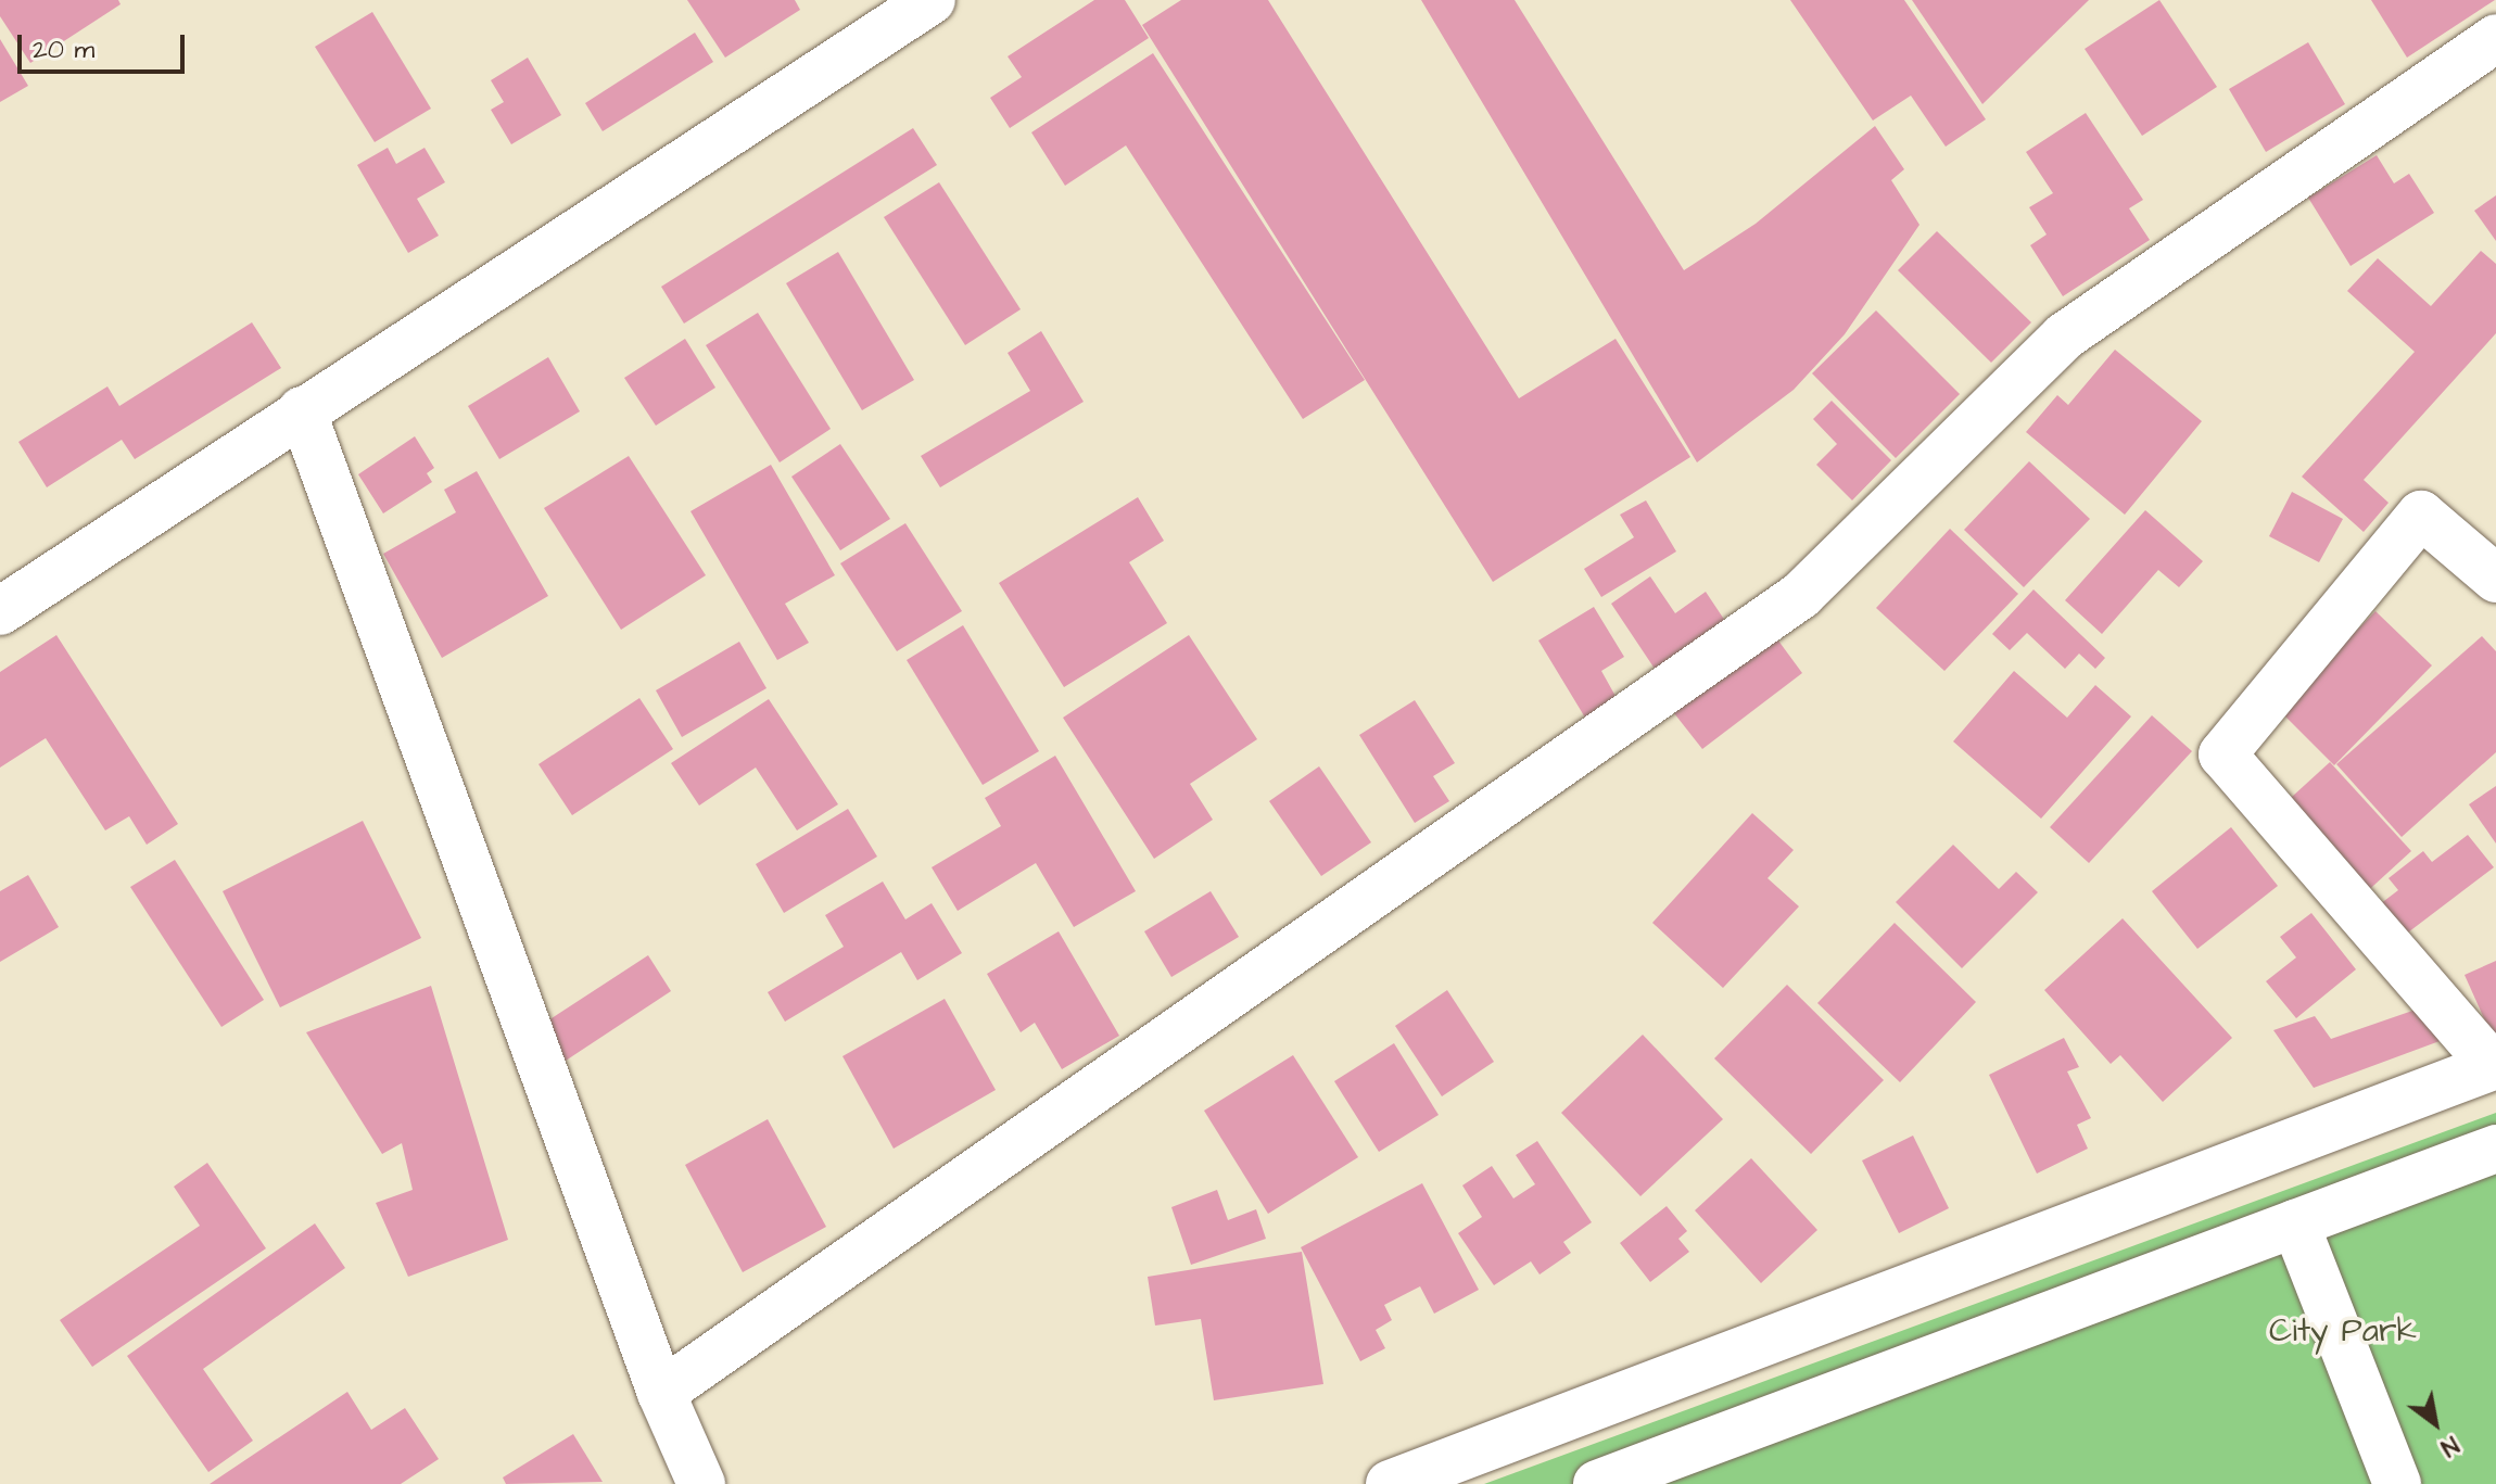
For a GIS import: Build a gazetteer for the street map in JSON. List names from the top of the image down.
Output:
{
  "parks": ["City Park"],
  "scale_bar": "20 m",
  "north": "bottom right"
}
